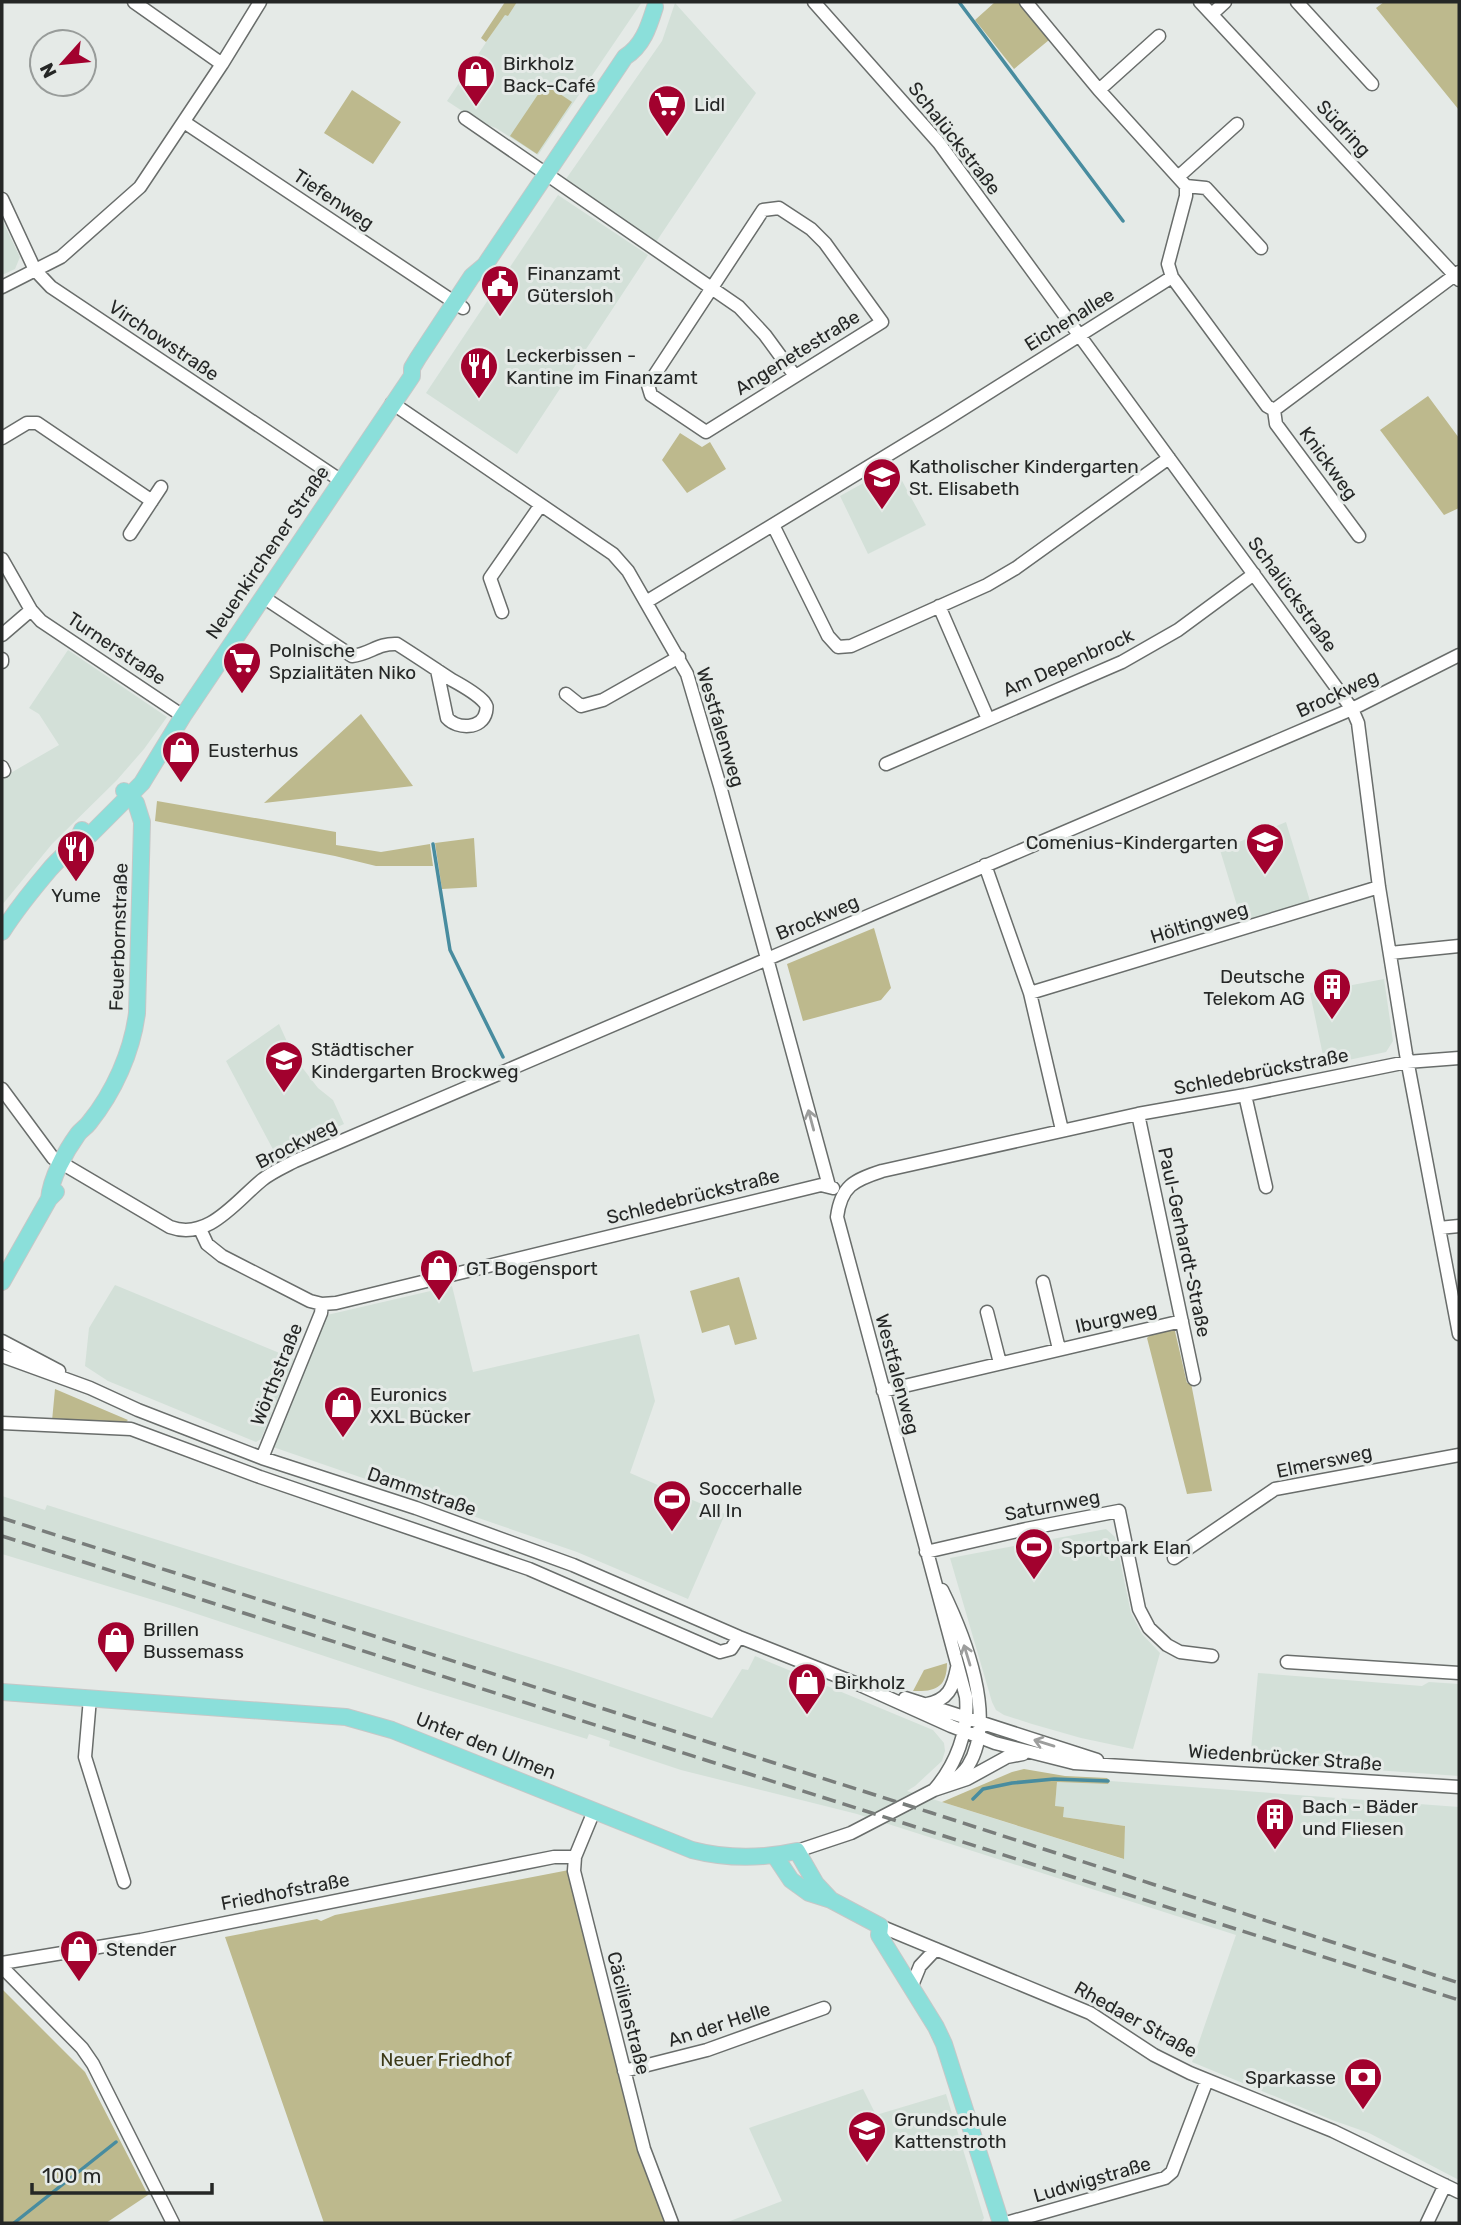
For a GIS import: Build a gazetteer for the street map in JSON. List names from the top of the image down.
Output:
{
  "streets": {
    "main road": [
      "Neuenkirchener Straße",
      "Feuerbornstraße",
      "Unter den Ulmen",
      "Rhedaer Straße"
    ],
    "street": [
      "Südring",
      "Schalückstraße",
      "Tiefenweg",
      "Eichenallee",
      "Virchowstraße",
      "Angenetestraße",
      "Knickweg",
      "Turnerstraße",
      "Am Depenbrock",
      "Brockweg",
      "Westfalenweg",
      "Höltingweg",
      "Schledebrückstraße",
      "Paul-Gerhardt-Straße",
      "Iburgweg",
      "Wörthstraße",
      "Elmersweg",
      "Dammstraße",
      "Saturnweg",
      "Wiedenbrücker Straße",
      "Friedhofstraße",
      "Cäcilienstraße",
      "An der Helle",
      "Ludwigstraße"
    ]
  },
  "crossings": [
    ["Schalückstraße", "Eichenallee"],
    ["Schalückstraße", "Am Depenbrock"],
    ["Schalückstraße", "Brockweg"],
    ["Schalückstraße", "Höltingweg"],
    ["Schalückstraße", "Schledebrückstraße"],
    ["Tiefenweg", "Neuenkirchener Straße"],
    ["Eichenallee", "Westfalenweg"],
    ["Virchowstraße", "Neuenkirchener Straße"],
    ["Neuenkirchener Straße", "Turnerstraße"],
    ["Neuenkirchener Straße", "Westfalenweg"],
    ["Neuenkirchener Straße", "Feuerbornstraße"],
    ["Brockweg", "Westfalenweg"],
    ["Westfalenweg", "Schledebrückstraße"],
    ["Westfalenweg", "Iburgweg"],
    ["Westfalenweg", "Dammstraße"],
    ["Westfalenweg", "Saturnweg"],
    ["Westfalenweg", "Unter den Ulmen"],
    ["Westfalenweg", "Wiedenbrücker Straße"],
    ["Schledebrückstraße", "Paul-Gerhardt-Straße"],
    ["Schledebrückstraße", "Wörthstraße"],
    ["Paul-Gerhardt-Straße", "Iburgweg"],
    ["Wörthstraße", "Dammstraße"],
    ["Dammstraße", "Wiedenbrücker Straße"],
    ["Unter den Ulmen", "Wiedenbrücker Straße"],
    ["Unter den Ulmen", "Cäcilienstraße"],
    ["Unter den Ulmen", "Rhedaer Straße"],
    ["Friedhofstraße", "Cäcilienstraße"],
    ["Cäcilienstraße", "An der Helle"],
    ["Rhedaer Straße", "Ludwigstraße"]
  ],
  "parks": ["Neuer Friedhof"],
  "places": {
    "shop": [
      "Birkholz Back-Café",
      "Eusterhus",
      "GT Bogensport",
      "Euronics XXL Bücker",
      "Brillen Bussemass",
      "Birkholz",
      "Stender"
    ],
    "supermarket": ["Lidl", "Polnische Spzialitäten Niko"],
    "public building": ["Finanzamt Gütersloh"],
    "restaurant": ["Leckerbissen - Kantine im Finanzamt", "Yume"],
    "school or university": [
      "Katholischer Kindergarten St. Elisabeth",
      "Comenius-Kindergarten",
      "Städtischer Kindergarten Brockweg",
      "Grundschule Kattenstroth"
    ],
    "building": ["Deutsche Telekom AG", "Bach - Bäder und Fliesen"],
    "sports": ["Soccerhalle All In", "Sportpark Elan"],
    "bank": ["Sparkasse"]
  },
  "scale_bar": "100 m",
  "north": "bottom left"
}
